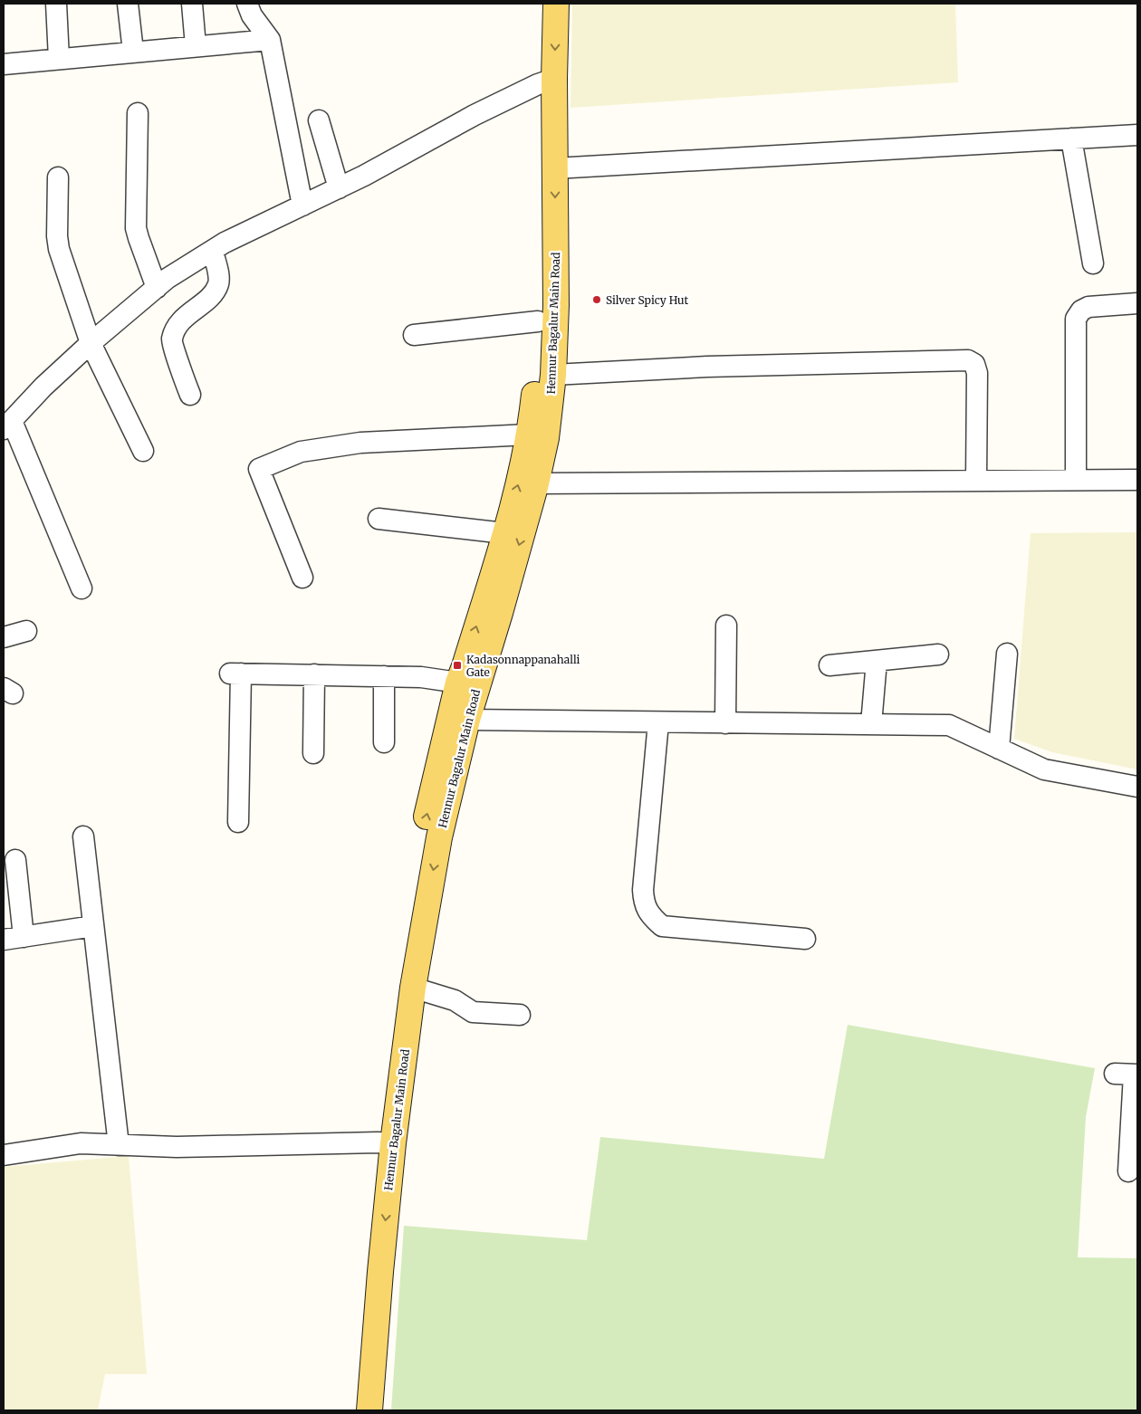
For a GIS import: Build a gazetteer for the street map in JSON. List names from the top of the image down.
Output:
{
  "streets": {
    "main road": ["Hennur Bagalur Main Road"]
  },
  "places": {
    "other": ["Silver Spicy Hut"],
    "transit": ["Kadasonnappanahalli Gate"]
  }
}
